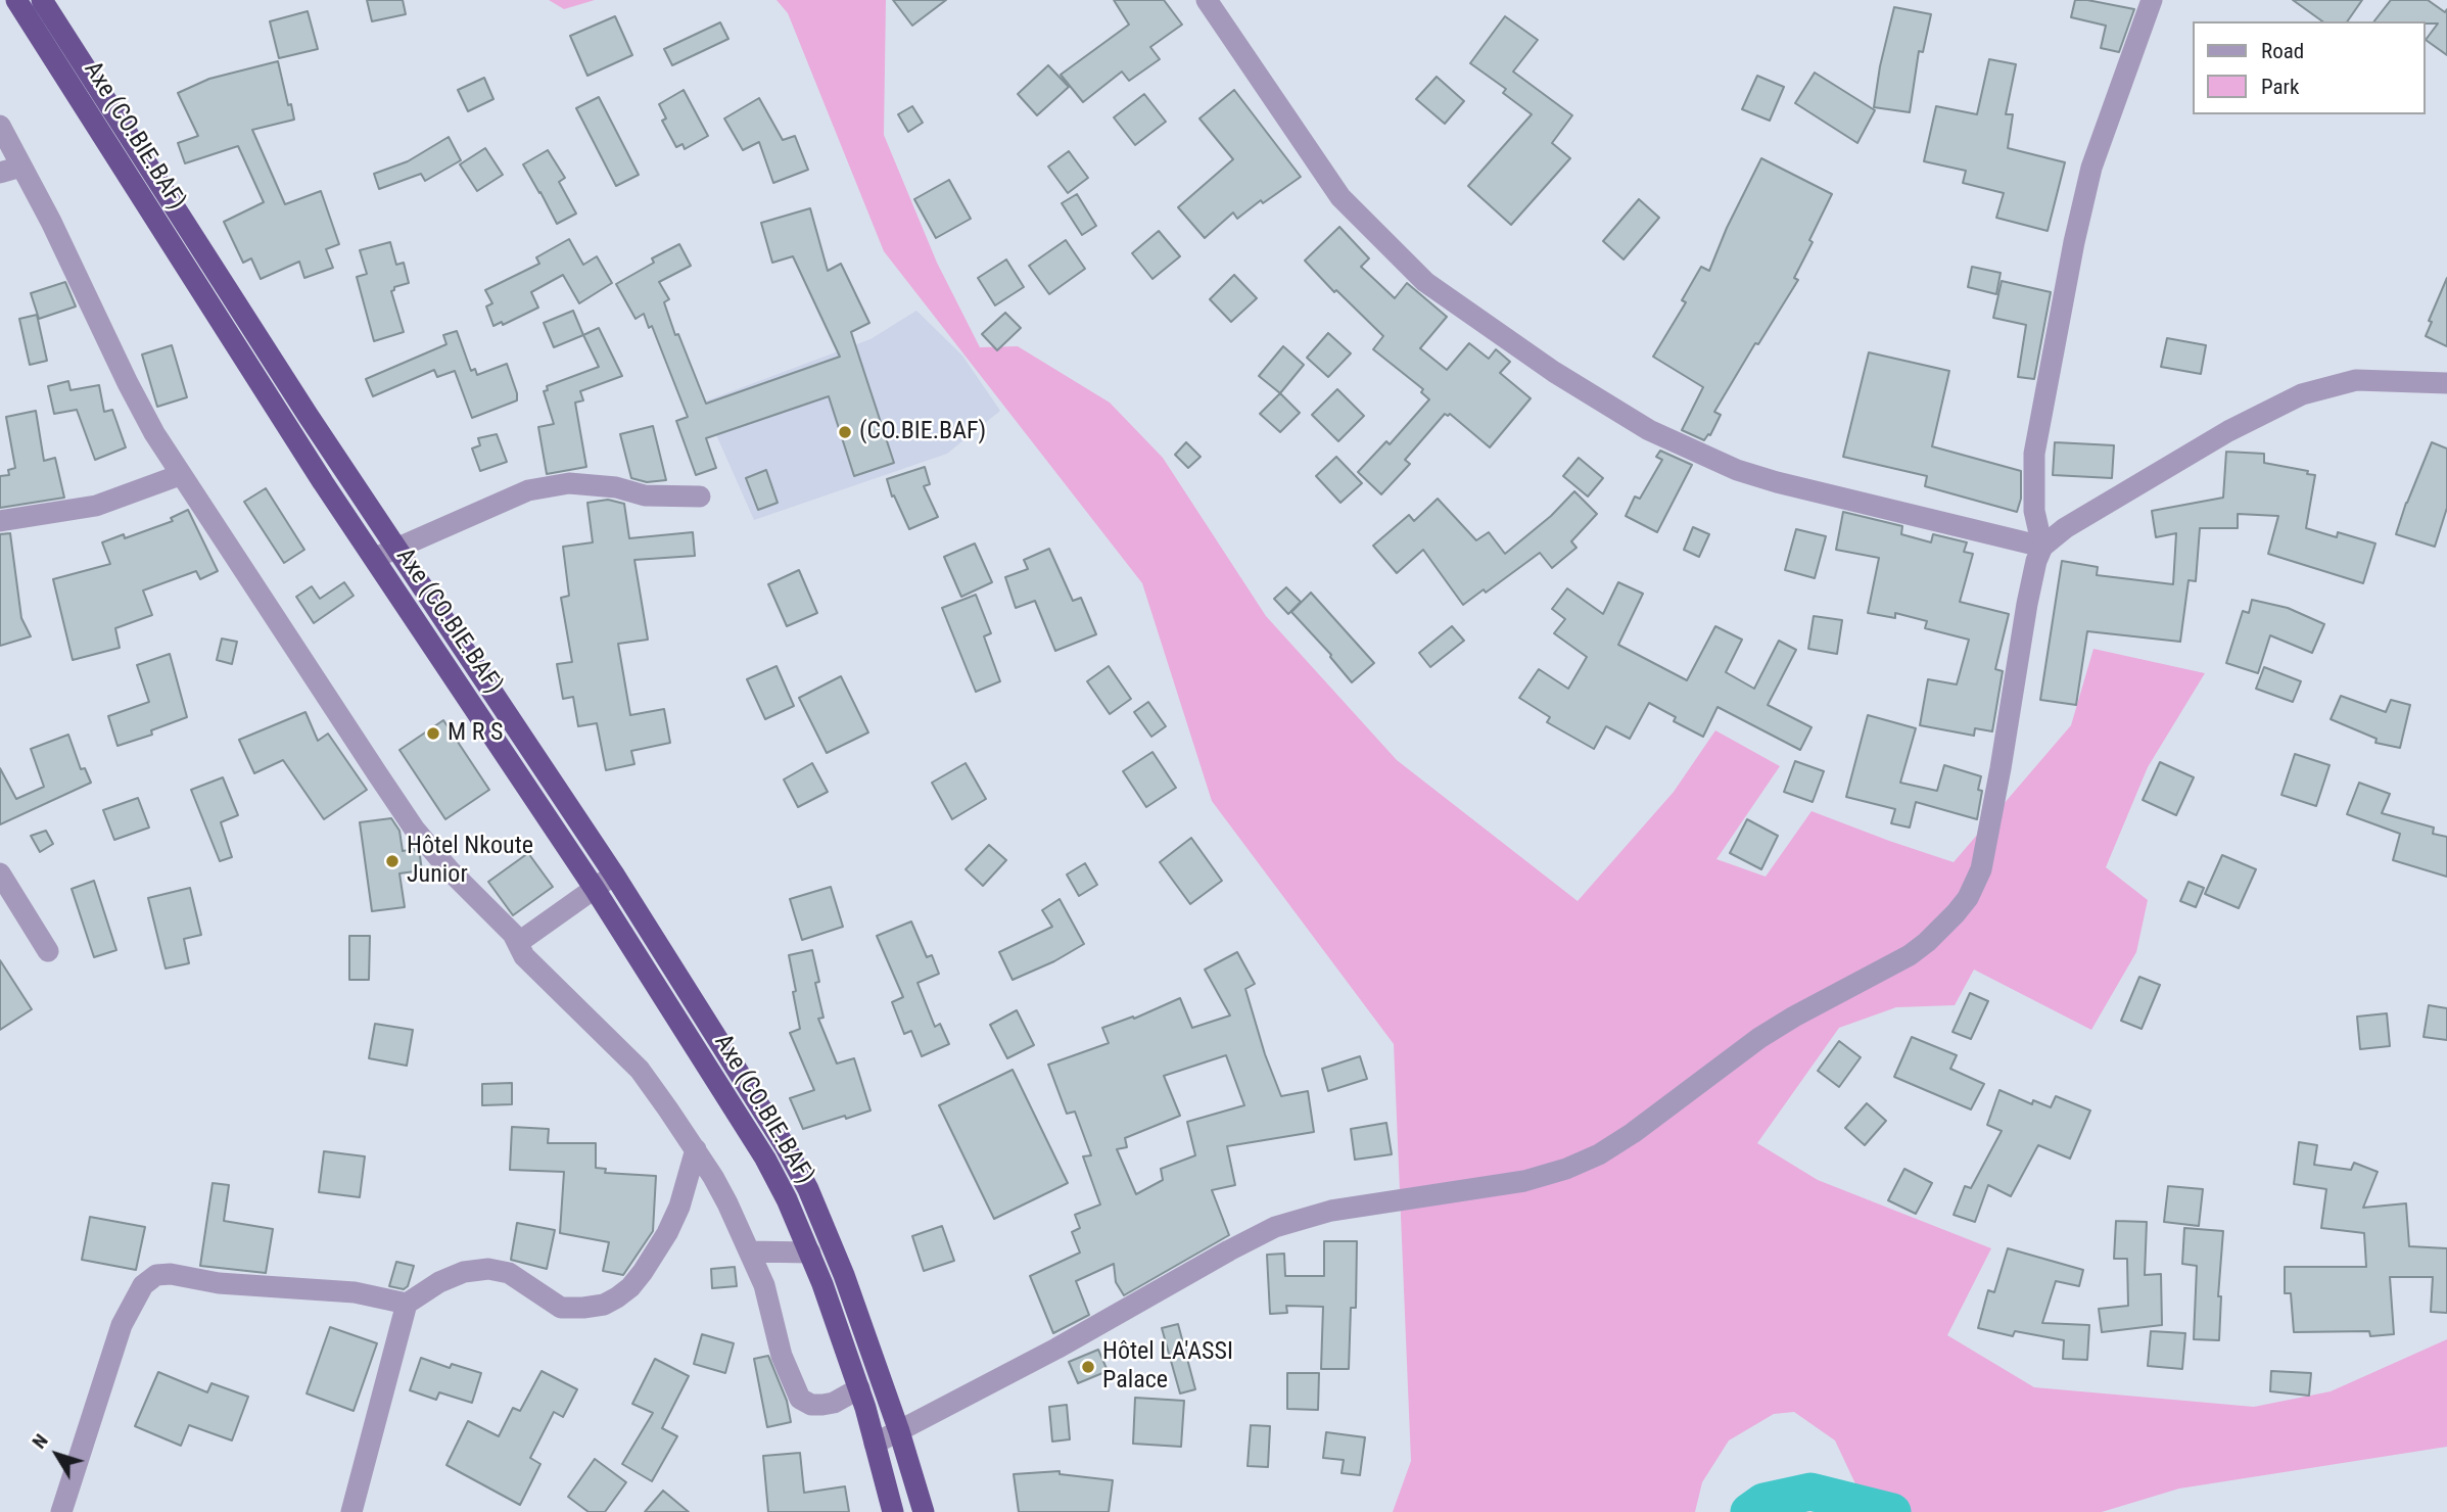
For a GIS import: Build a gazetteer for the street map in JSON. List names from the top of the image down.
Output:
{
  "streets": {
    "highway": ["Axe (CO.BIE.BAF)"]
  },
  "places": [
    "(CO.BIE.BAF)",
    "M R S",
    "Hôtel Nkoute Junior",
    "Hôtel LA'ASSI Palace"
  ],
  "legend": ["Road", "Park"],
  "north": "top left"
}
